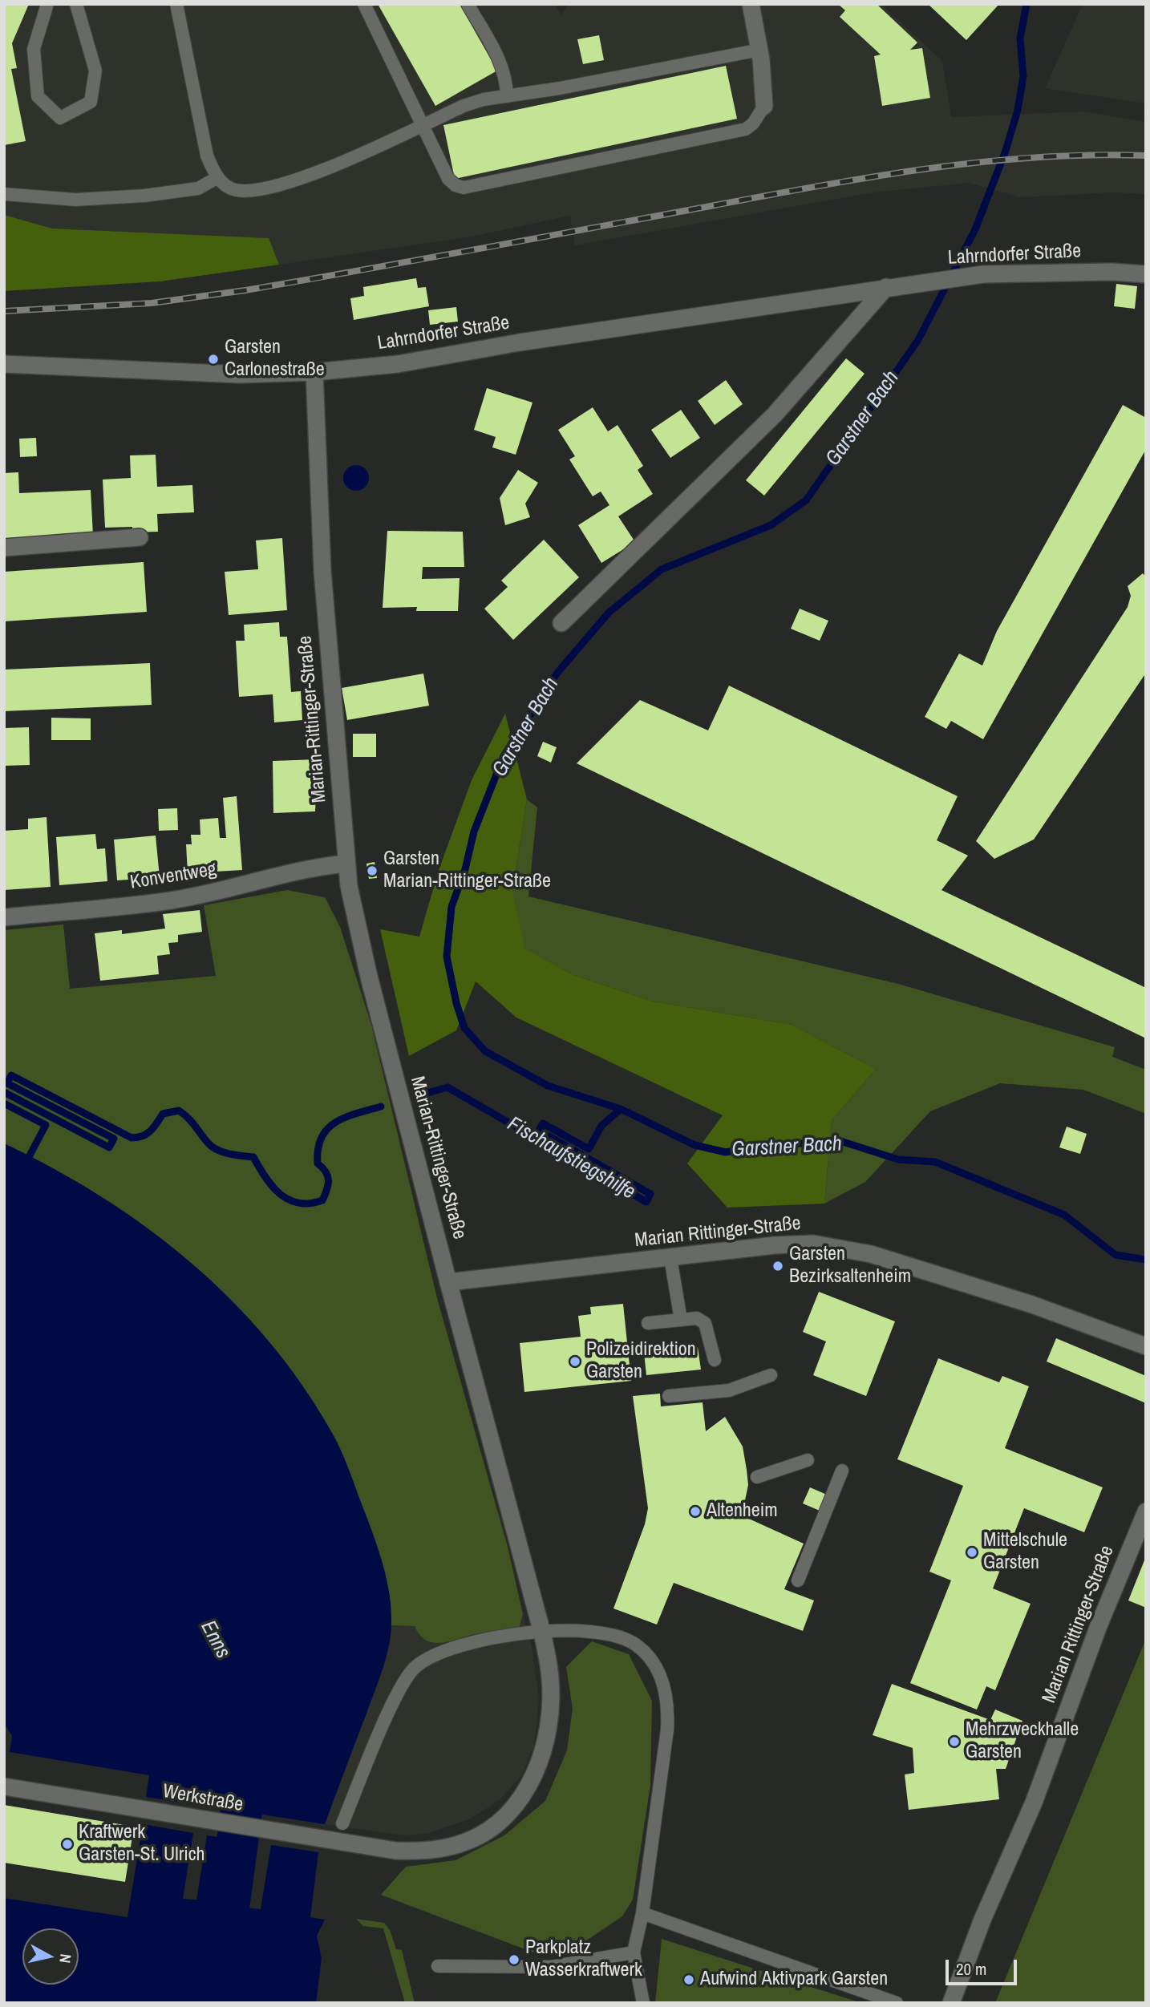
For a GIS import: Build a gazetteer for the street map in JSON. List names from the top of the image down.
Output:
{
  "streets": {
    "street": [
      "Lahrndorfer Straße",
      "Marian-Rittinger-Straße",
      "Konventweg",
      "Marian Rittinger-Straße",
      "Werkstraße"
    ]
  },
  "crossings": [
    ["Lahrndorfer Straße", "Marian-Rittinger-Straße"],
    ["Marian-Rittinger-Straße", "Konventweg"],
    ["Marian-Rittinger-Straße", "Marian Rittinger-Straße"],
    ["Marian-Rittinger-Straße", "Werkstraße"]
  ],
  "water": ["Garstner Bach", "Fischaufstiegshilfe", "Enns"],
  "places": [
    "Garsten Carlonestraße",
    "Garsten Marian-Rittinger-Straße",
    "Garsten Bezirksaltenheim",
    "Polizeidirektion Garsten",
    "Altenheim",
    "Mittelschule Garsten",
    "Mehrzweckhalle Garsten",
    "Kraftwerk Garsten-St. Ulrich",
    "Parkplatz Wasserkraftwerk",
    "Aufwind Aktivpark Garsten"
  ],
  "scale_bar": "20 m",
  "north": "right"
}
